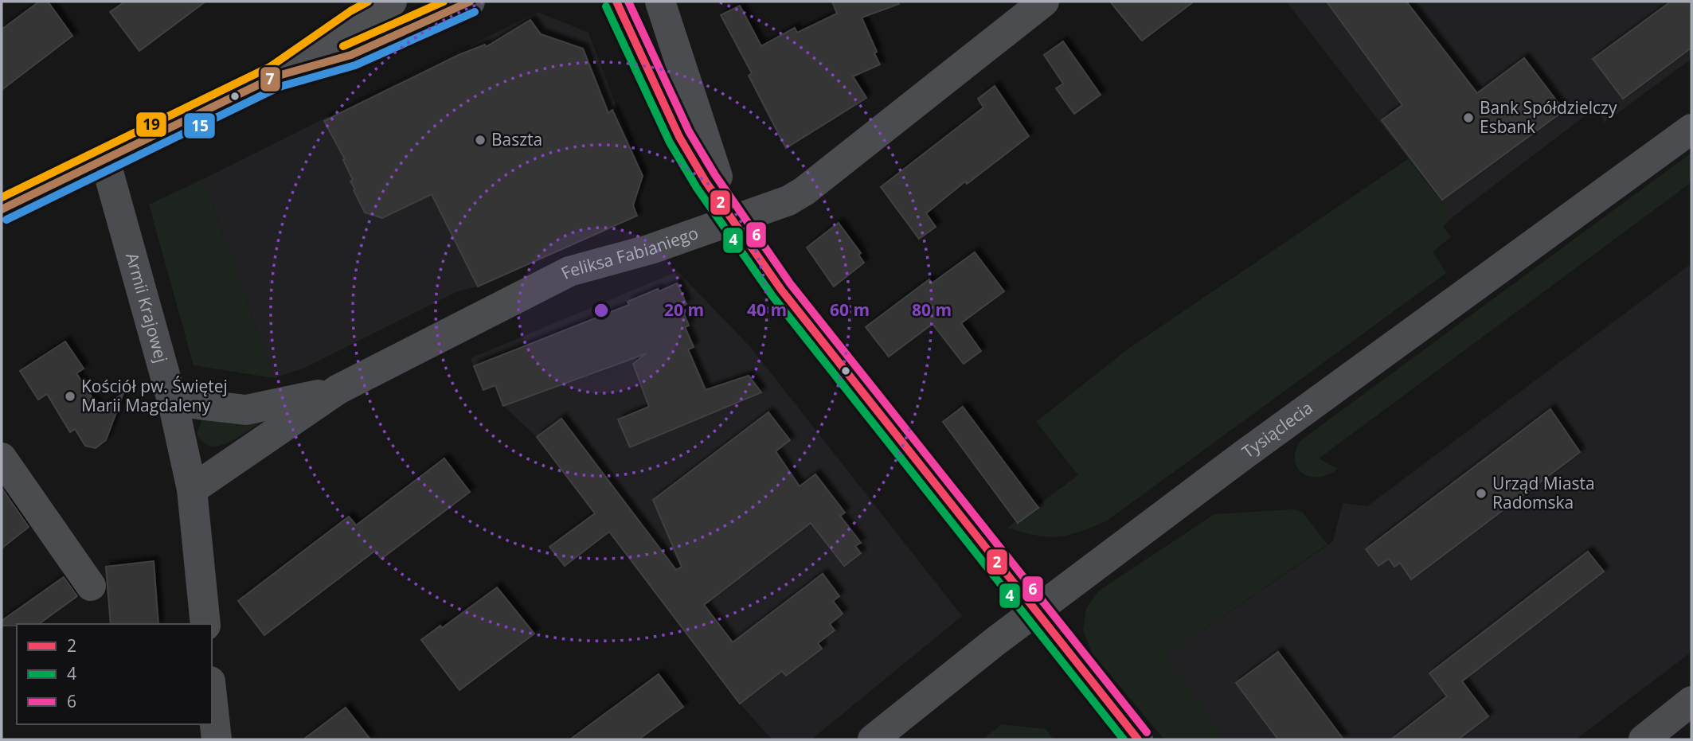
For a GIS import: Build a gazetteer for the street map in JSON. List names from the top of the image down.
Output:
{
  "streets": {
    "street": ["Feliksa Fabianiego", "Armii Krajowej", "Tysiąclecia"]
  },
  "crossings": [
    ["Feliksa Fabianiego", "Armii Krajowej"]
  ],
  "places": [
    "Bank Spółdzielczy Esbank",
    "Baszta",
    "Kościół pw. Świętej Marii Magdaleny",
    "Urząd Miasta Radomska"
  ],
  "lines": [
    "transit line 2",
    "transit line 6",
    "transit line 7",
    "transit line 19",
    "transit line 4",
    "transit line 15"
  ],
  "legend": ["2", "4", "6"],
  "rings": [
    "20 m",
    "40 m",
    "60 m",
    "80 m"
  ]
}
